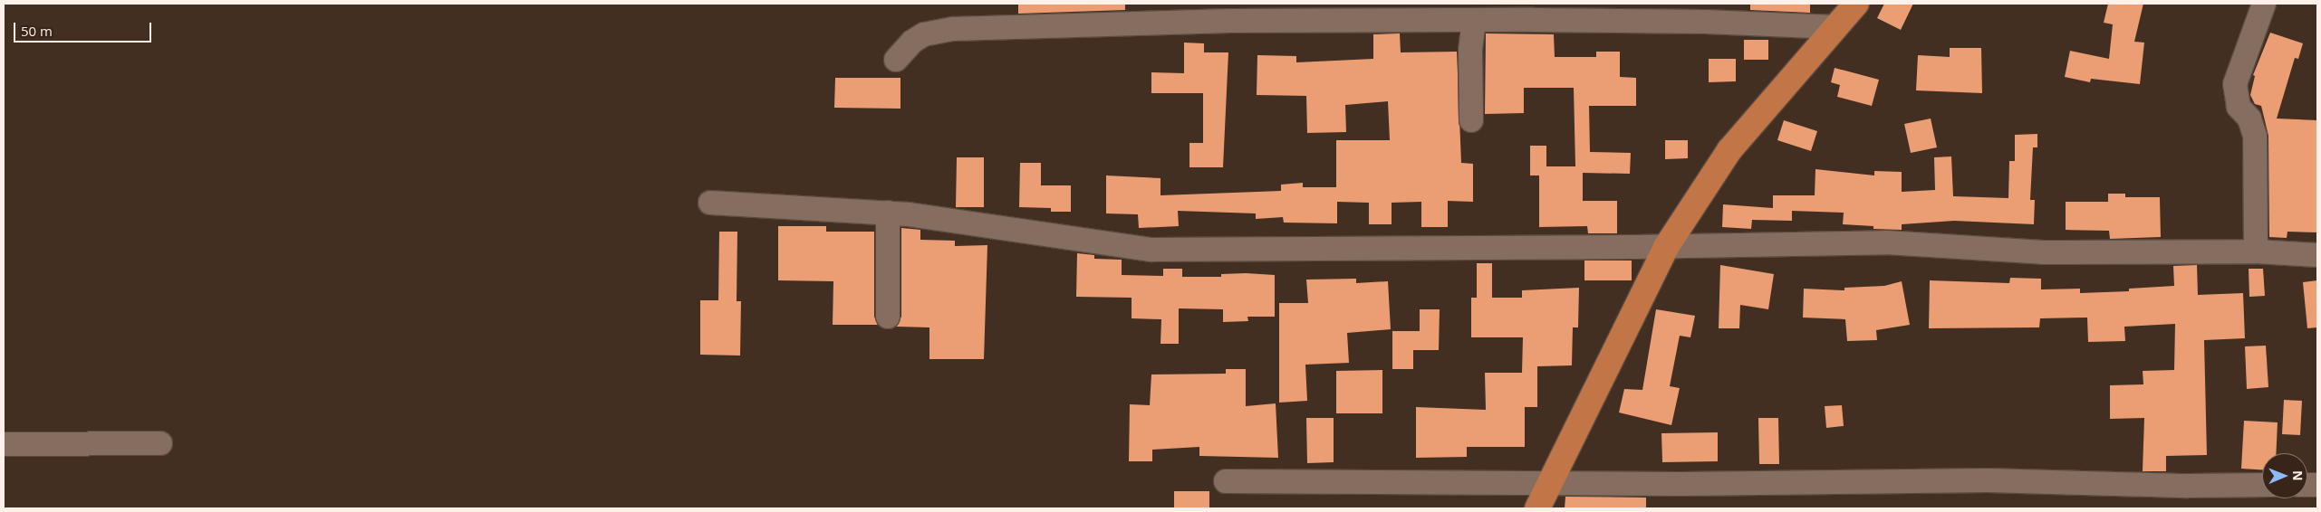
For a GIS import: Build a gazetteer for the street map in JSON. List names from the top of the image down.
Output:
{
  "scale_bar": "50 m",
  "north": "right"
}
